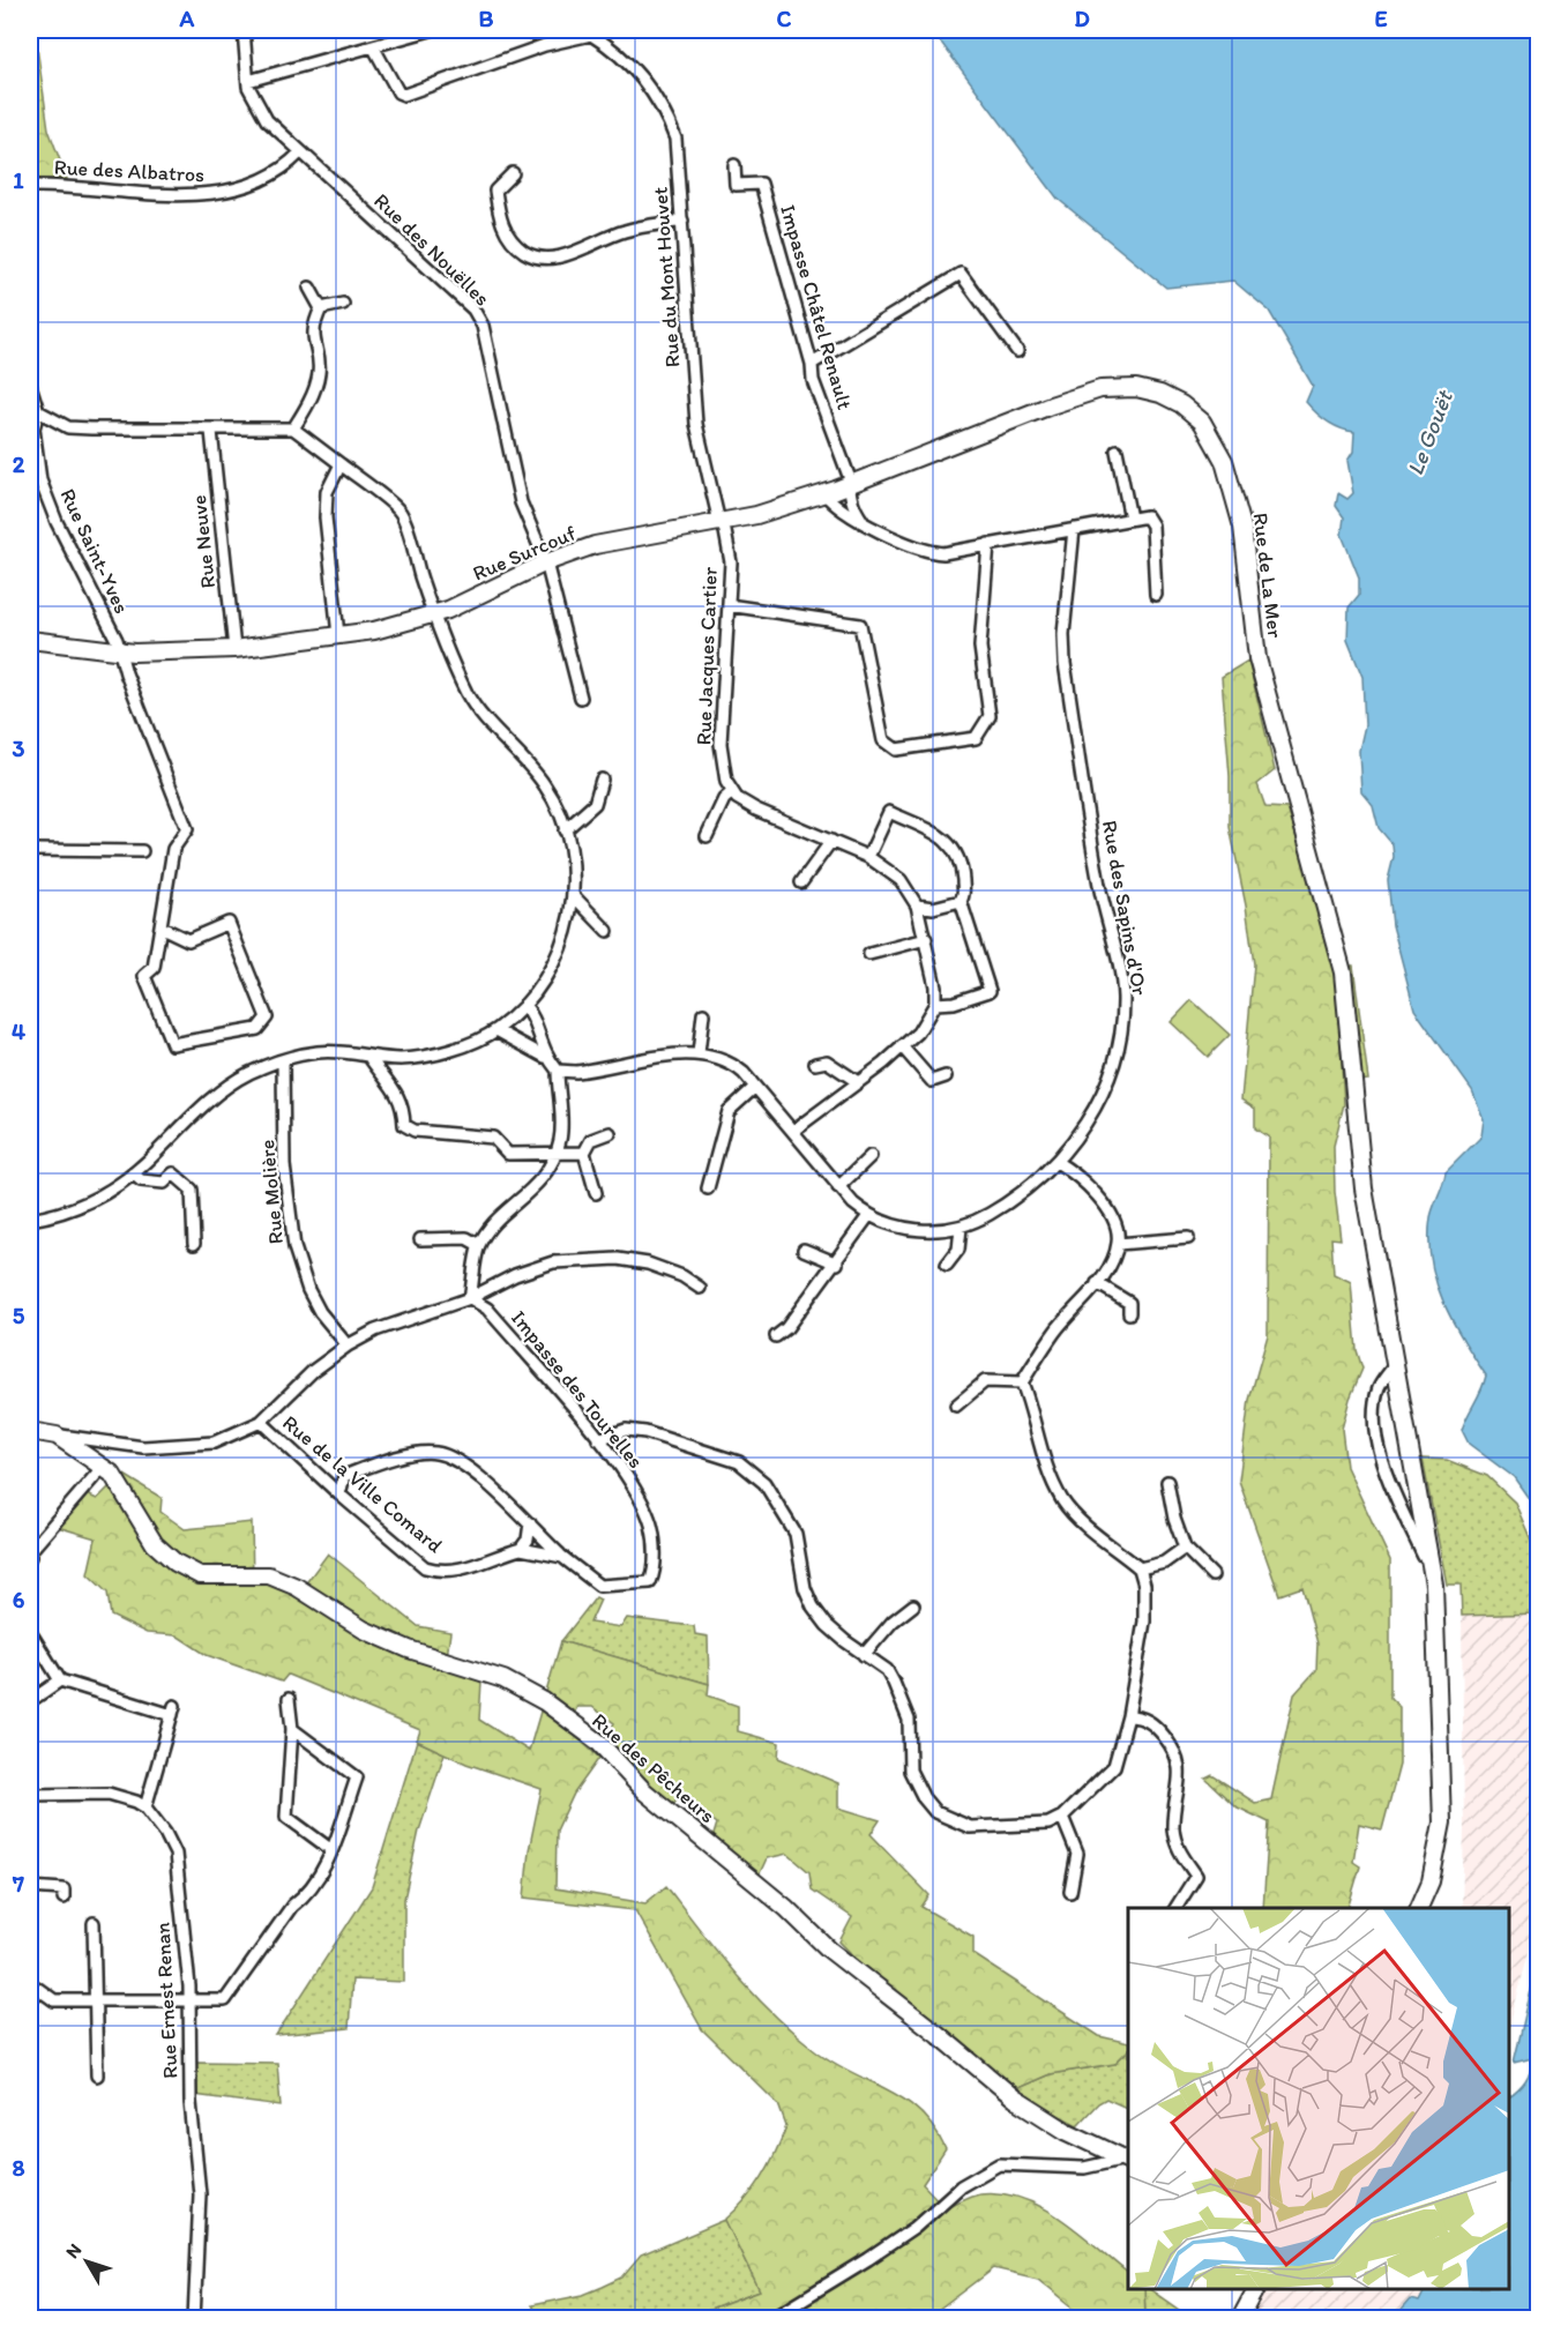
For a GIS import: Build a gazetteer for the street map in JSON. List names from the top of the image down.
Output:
{
  "streets": {
    "street": [
      "Rue des Albatros",
      "Rue des Nouëlles",
      "Rue du Mont Houvet",
      "Impasse Châtel Renault",
      "Rue Neuve",
      "Rue Saint-Yves",
      "Rue Surcouf",
      "Rue de La Mer",
      "Rue Jacques Cartier",
      "Rue des Sapins d'Or",
      "Rue Molière",
      "Impasse des Tourelles",
      "Rue de la Ville Comard",
      "Rue des Pêcheurs",
      "Rue Ernest Renan"
    ]
  },
  "crossings": [
    ["Rue des Albatros", "Rue des Nouëlles"],
    ["Rue des Nouëlles", "Rue Surcouf"],
    ["Rue du Mont Houvet", "Rue Surcouf"],
    ["Rue du Mont Houvet", "Rue Jacques Cartier"],
    ["Impasse Châtel Renault", "Rue Surcouf"],
    ["Rue Neuve", "Rue Surcouf"],
    ["Rue Saint-Yves", "Rue Surcouf"],
    ["Rue Surcouf", "Rue de La Mer"],
    ["Rue Surcouf", "Rue Jacques Cartier"]
  ],
  "water": ["Le Gouët"],
  "north": "top left",
  "grid": {
    "columns": [
      "A",
      "B",
      "C",
      "D",
      "E"
    ],
    "rows": [
      "1",
      "2",
      "3",
      "4",
      "5",
      "6",
      "7",
      "8"
    ]
  }
}
